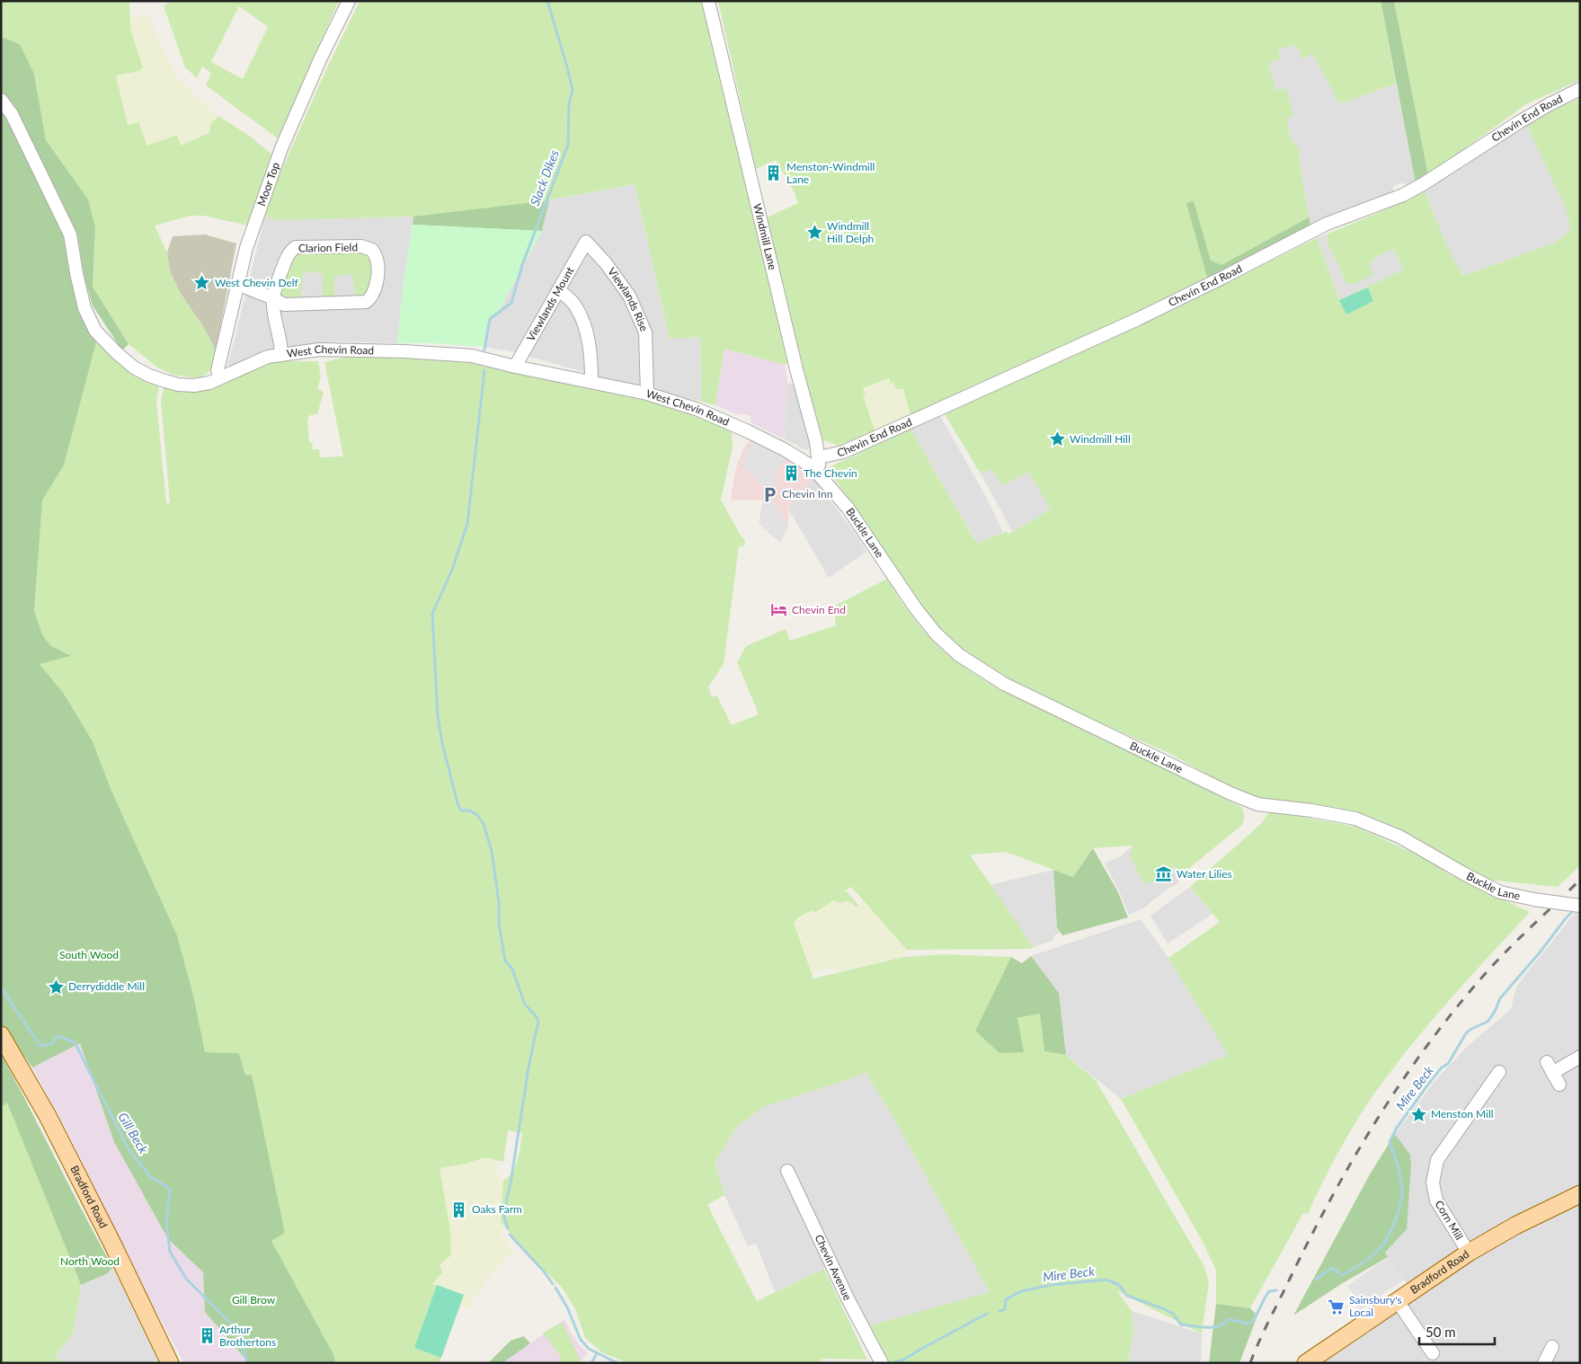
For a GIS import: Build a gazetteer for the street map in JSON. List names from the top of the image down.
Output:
{
  "streets": {
    "main road": ["Bradford Road"],
    "street": [
      "Chevin End Road",
      "Moor Top",
      "Windmill Lane",
      "Clarion Field",
      "Viewlands Rise",
      "Viewlands Mount",
      "West Chevin Road",
      "Buckle Lane",
      "Corn Mill",
      "Chevin Avenue"
    ]
  },
  "crossings": [
    ["Chevin End Road", "Windmill Lane"],
    ["Moor Top", "West Chevin Road"],
    ["Windmill Lane", "West Chevin Road"],
    ["Windmill Lane", "Buckle Lane"],
    ["Clarion Field", "West Chevin Road"],
    ["Viewlands Rise", "Viewlands Mount"],
    ["Viewlands Rise", "West Chevin Road"],
    ["Viewlands Mount", "West Chevin Road"],
    ["West Chevin Road", "Buckle Lane"],
    ["Bradford Road", "Corn Mill"]
  ],
  "water": ["Slack Dikes", "Mire Beck", "Gill Beck"],
  "parks": ["South Wood", "North Wood", "Gill Brow"],
  "places": {
    "building": [
      "Menston-Windmill Lane",
      "The Chevin",
      "Oaks Farm",
      "Arthur Brothertons"
    ],
    "place": [
      "Windmill Hill Delph",
      "West Chevin Delf",
      "Windmill Hill",
      "Derrydiddle Mill",
      "Menston Mill"
    ],
    "parking": ["Chevin Inn"],
    "hotel": ["Chevin End"],
    "museum": ["Water Lilies"],
    "supermarket": ["Sainsbury's Local"]
  },
  "scale_bar": "50 m"
}
